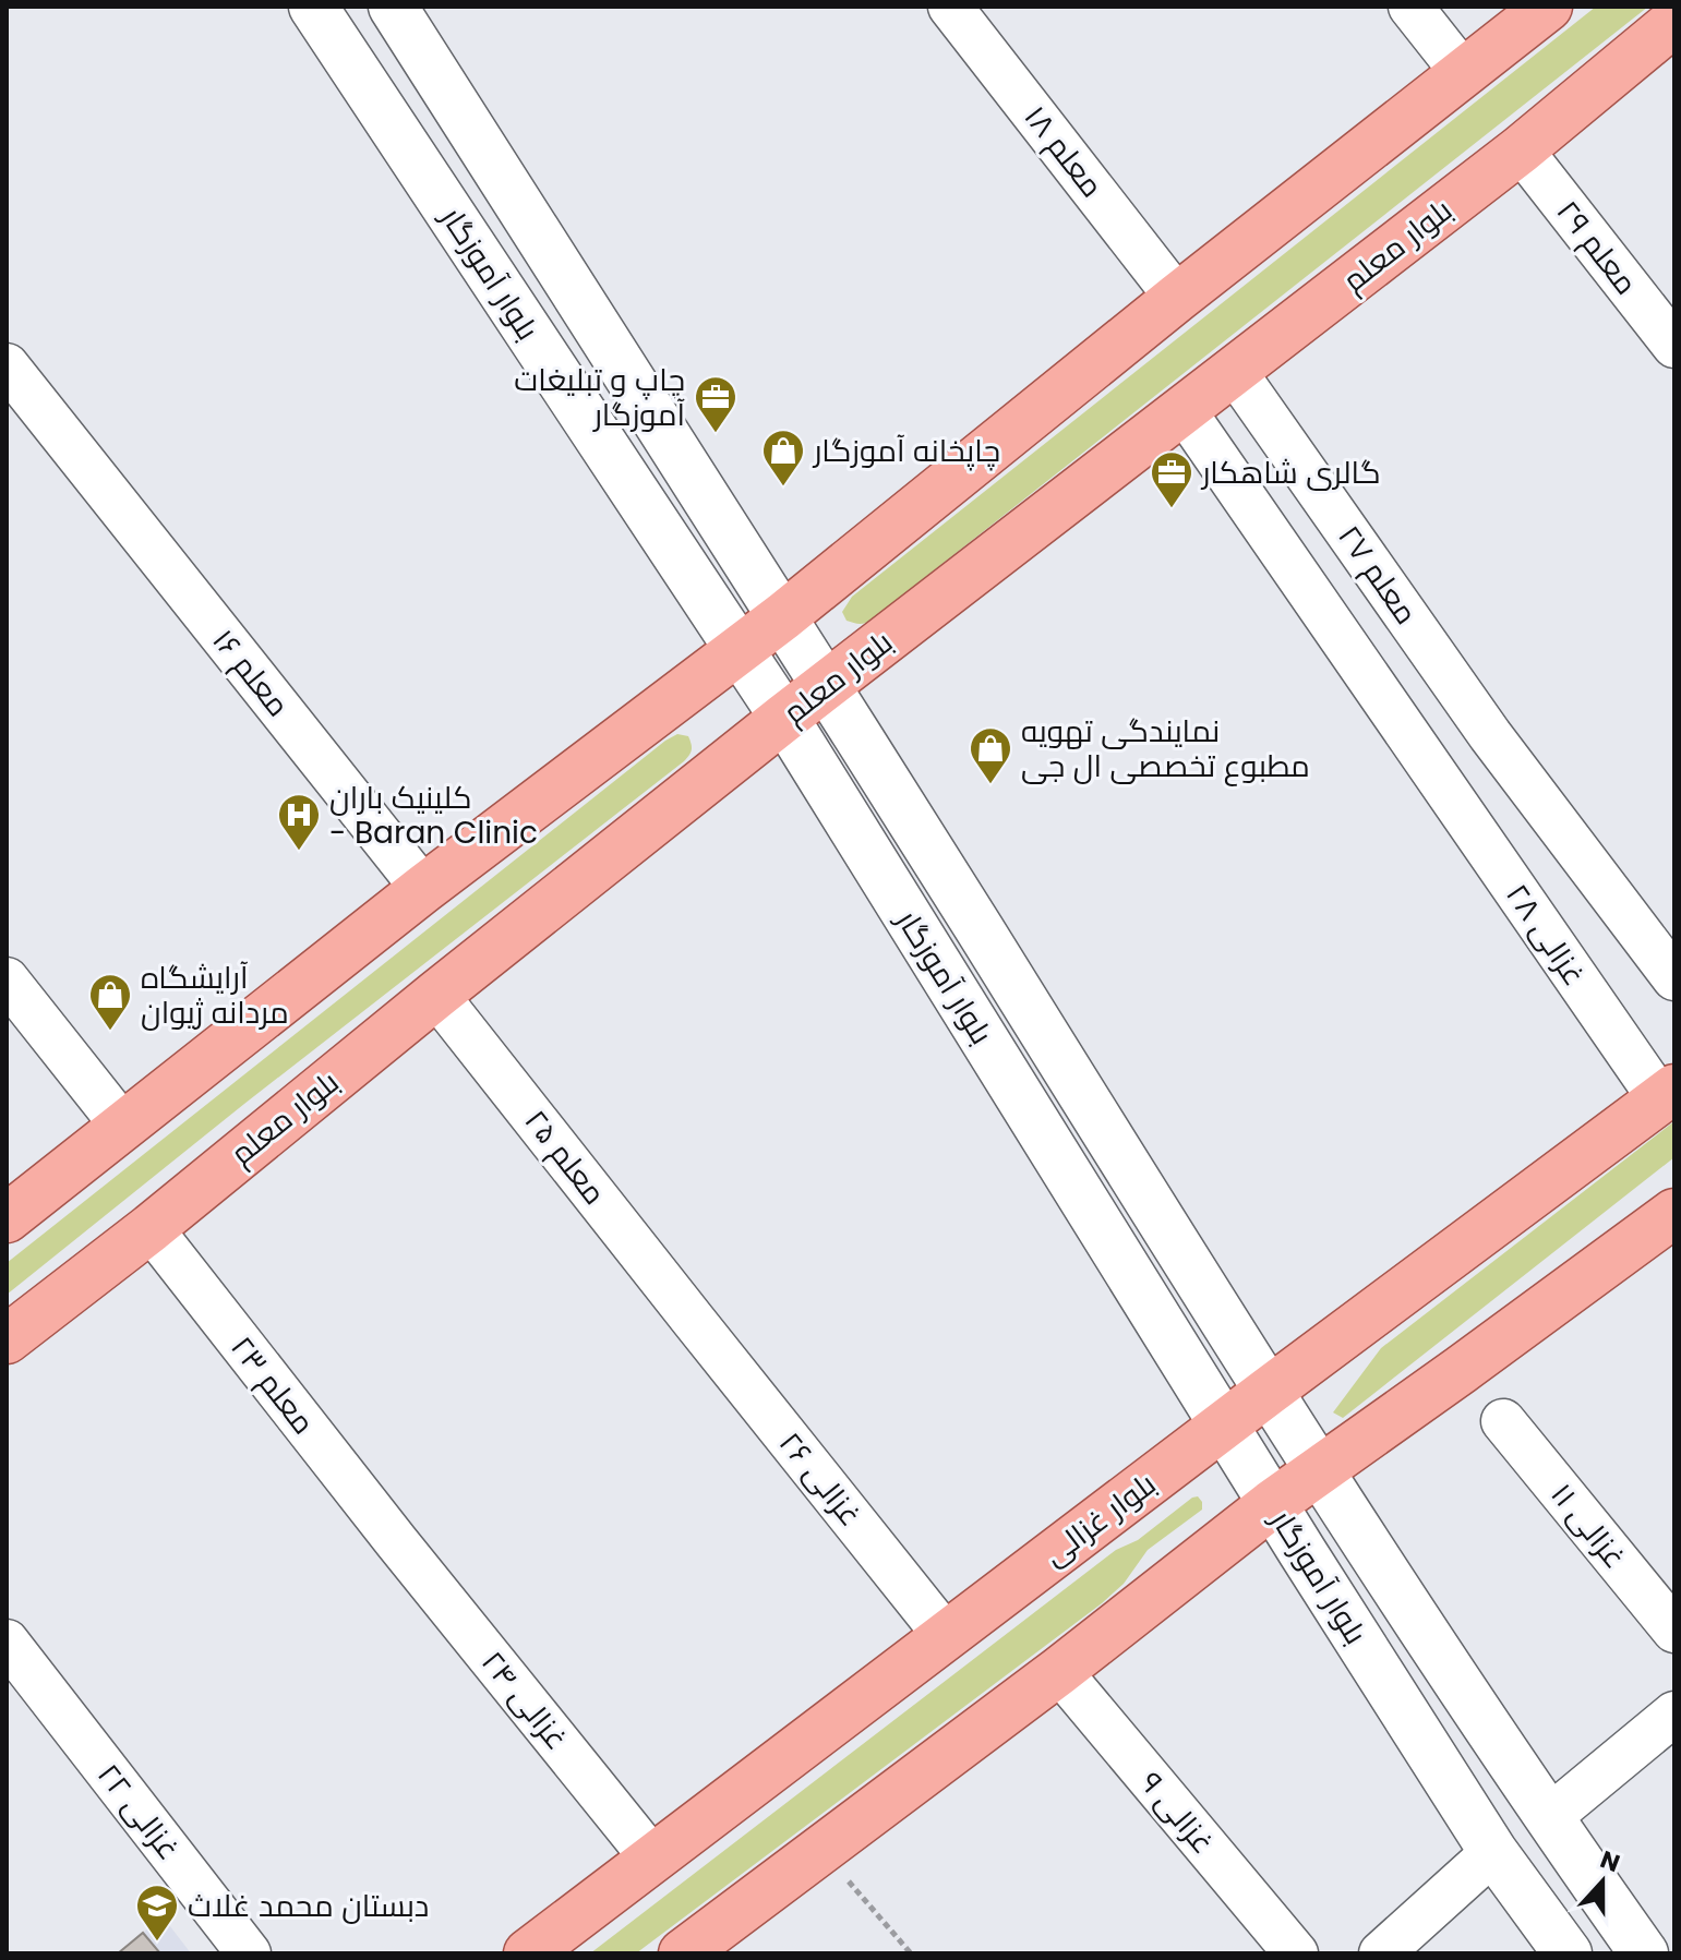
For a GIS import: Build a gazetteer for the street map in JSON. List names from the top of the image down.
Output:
{
  "streets": {
    "main road": ["بلوار معلم", "بلوار آموزگار", "بلوار غزالی"],
    "street": [
      "معلم ۱۸",
      "معلم ۲۹",
      "معلم ۲۷",
      "معلم ۱۶",
      "غزالی ۲۸",
      "معلم ۲۵",
      "معلم ۲۳",
      "غزالی ۲۶",
      "غزالی ۱۱",
      "غزالی ۲۴",
      "غزالی ۲۲",
      "غزالی ۹"
    ]
  },
  "crossings": [
    ["بلوار معلم", "معلم ۲۹"],
    ["بلوار معلم", "بلوار آموزگار"],
    ["بلوار معلم", "معلم ۲۷"],
    ["بلوار معلم", "غزالی ۲۸"],
    ["بلوار معلم", "معلم ۲۵"],
    ["بلوار معلم", "معلم ۲۳"],
    ["بلوار آموزگار", "بلوار غزالی"],
    ["غزالی ۲۸", "بلوار غزالی"],
    ["معلم ۲۵", "غزالی ۲۶"],
    ["معلم ۲۳", "غزالی ۲۴"],
    ["غزالی ۲۶", "بلوار غزالی"],
    ["بلوار غزالی", "غزالی ۲۴"]
  ],
  "places": {
    "office": ["چاپ و تبلیغات آموزگار", "گالری شاهکار"],
    "shop": ["چاپخانه آموزگار", "نمایندگی تهویه مطبوع تخصصی ال جی", "آرایشگاه مردانه ژیوان"],
    "hospital": ["کلینیک باران - Baran Clinic"],
    "school or university": ["دبستان محمد غلاث"]
  },
  "north": "top"
}
